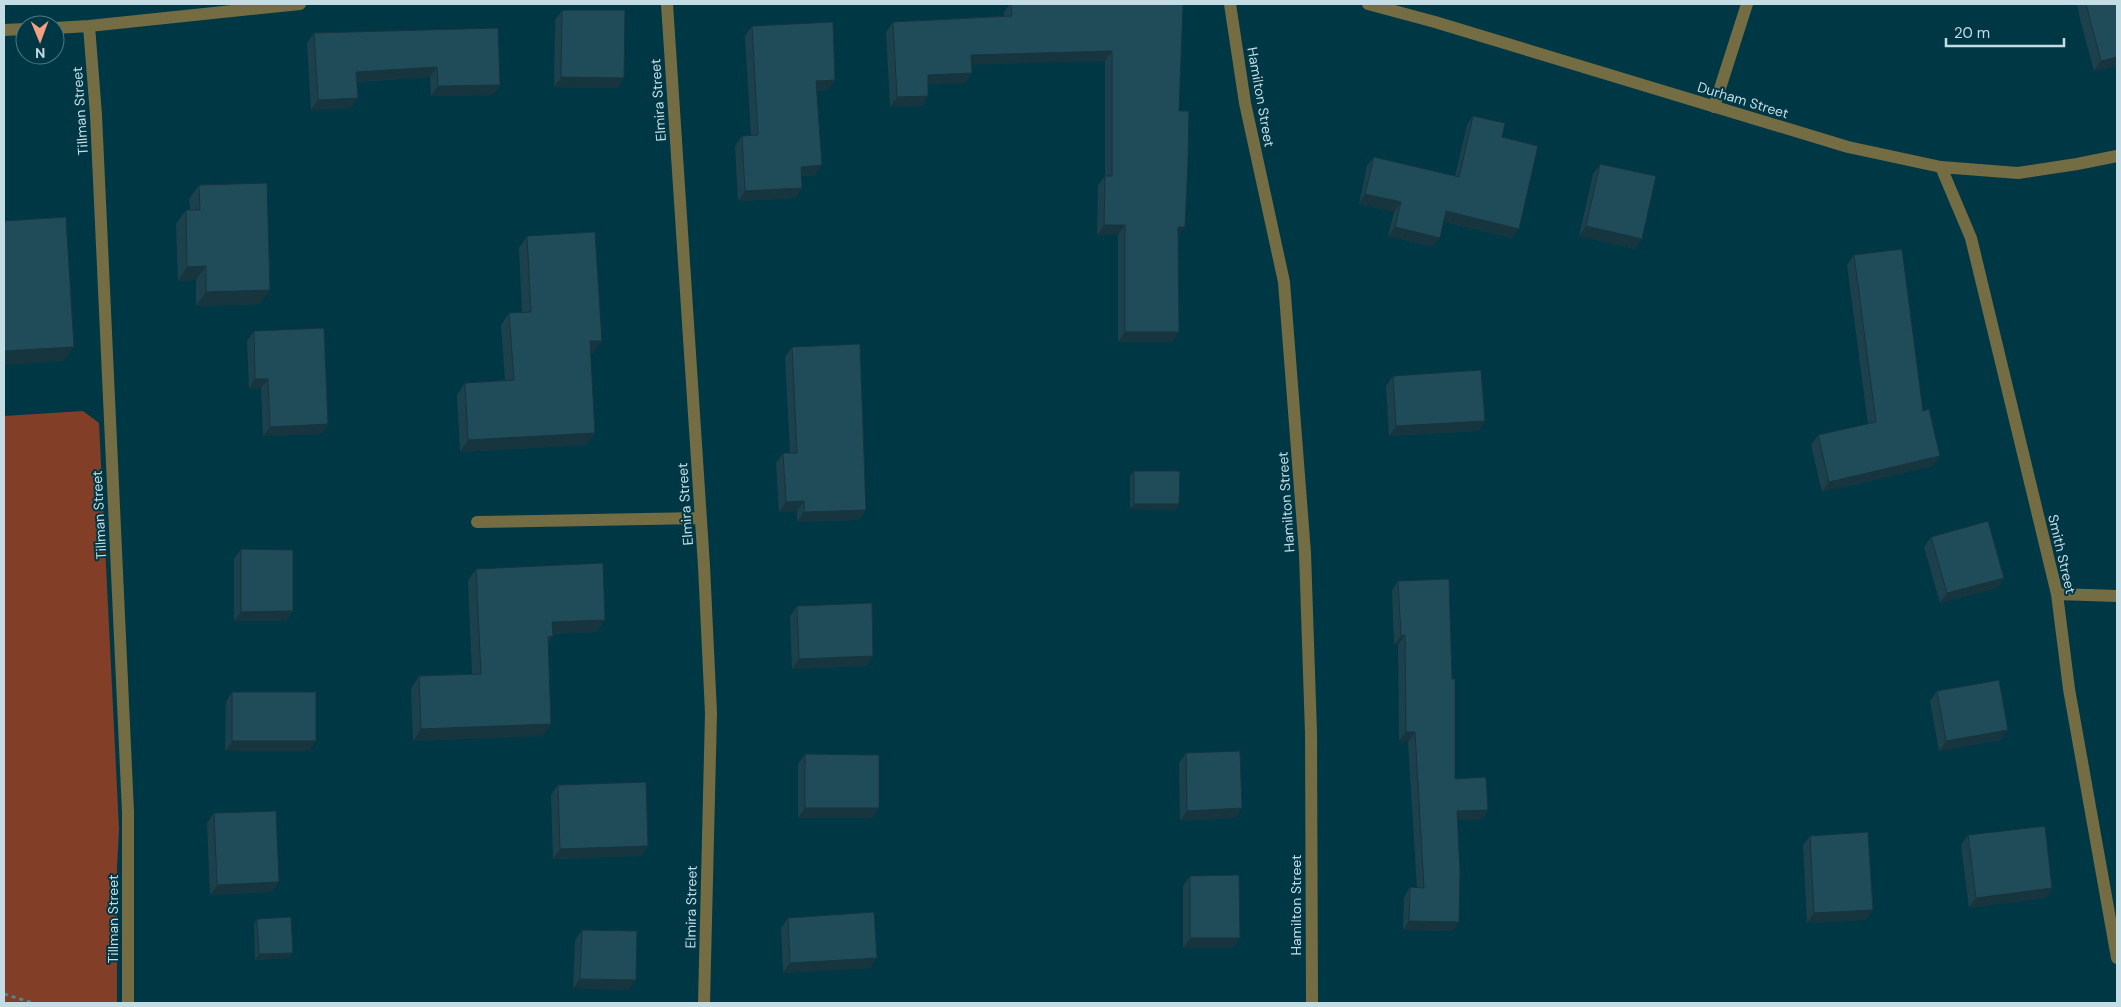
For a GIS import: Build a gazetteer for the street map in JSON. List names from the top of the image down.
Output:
{
  "streets": {
    "street": [
      "Hamilton Street",
      "Elmira Street",
      "Durham Street",
      "Tillman Street",
      "Smith Street"
    ]
  },
  "crossings": [
    ["Durham Street", "Smith Street"]
  ],
  "scale_bar": "20 m",
  "north": "bottom"
}
